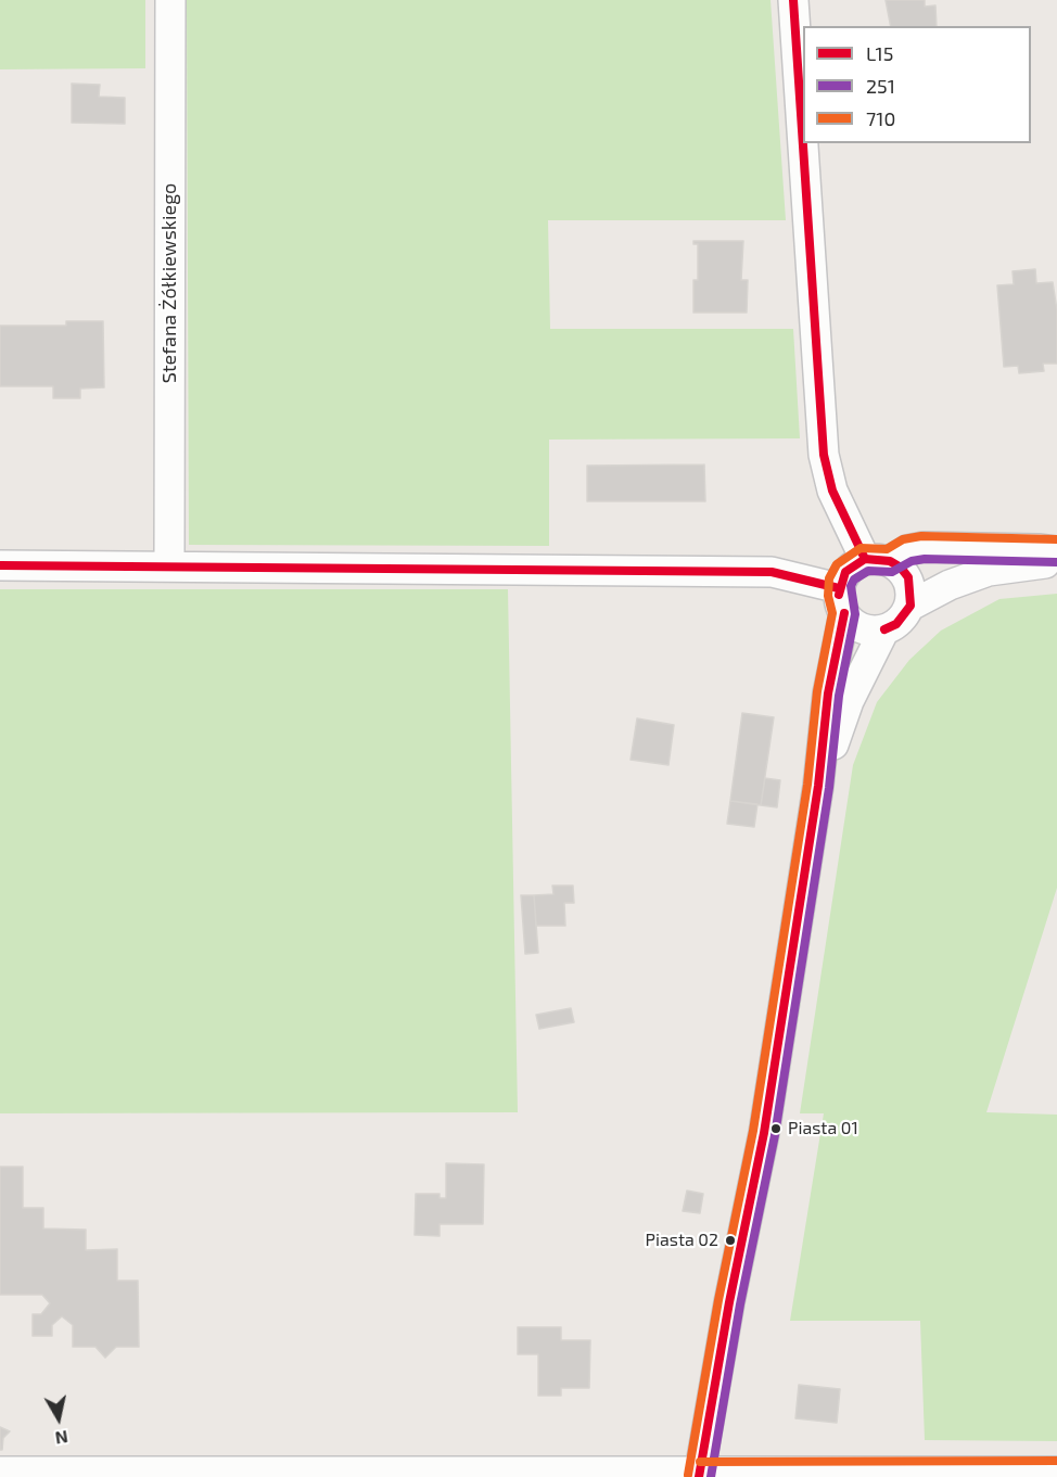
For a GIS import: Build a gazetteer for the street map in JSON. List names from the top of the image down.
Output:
{
  "streets": {
    "street": ["Stefana Żółkiewskiego"]
  },
  "places": ["Piasta 01", "Piasta 02"],
  "lines": ["transit line L15", "transit line 710", "transit line 251"],
  "legend": ["L15", "251", "710"],
  "north": "bottom"
}
